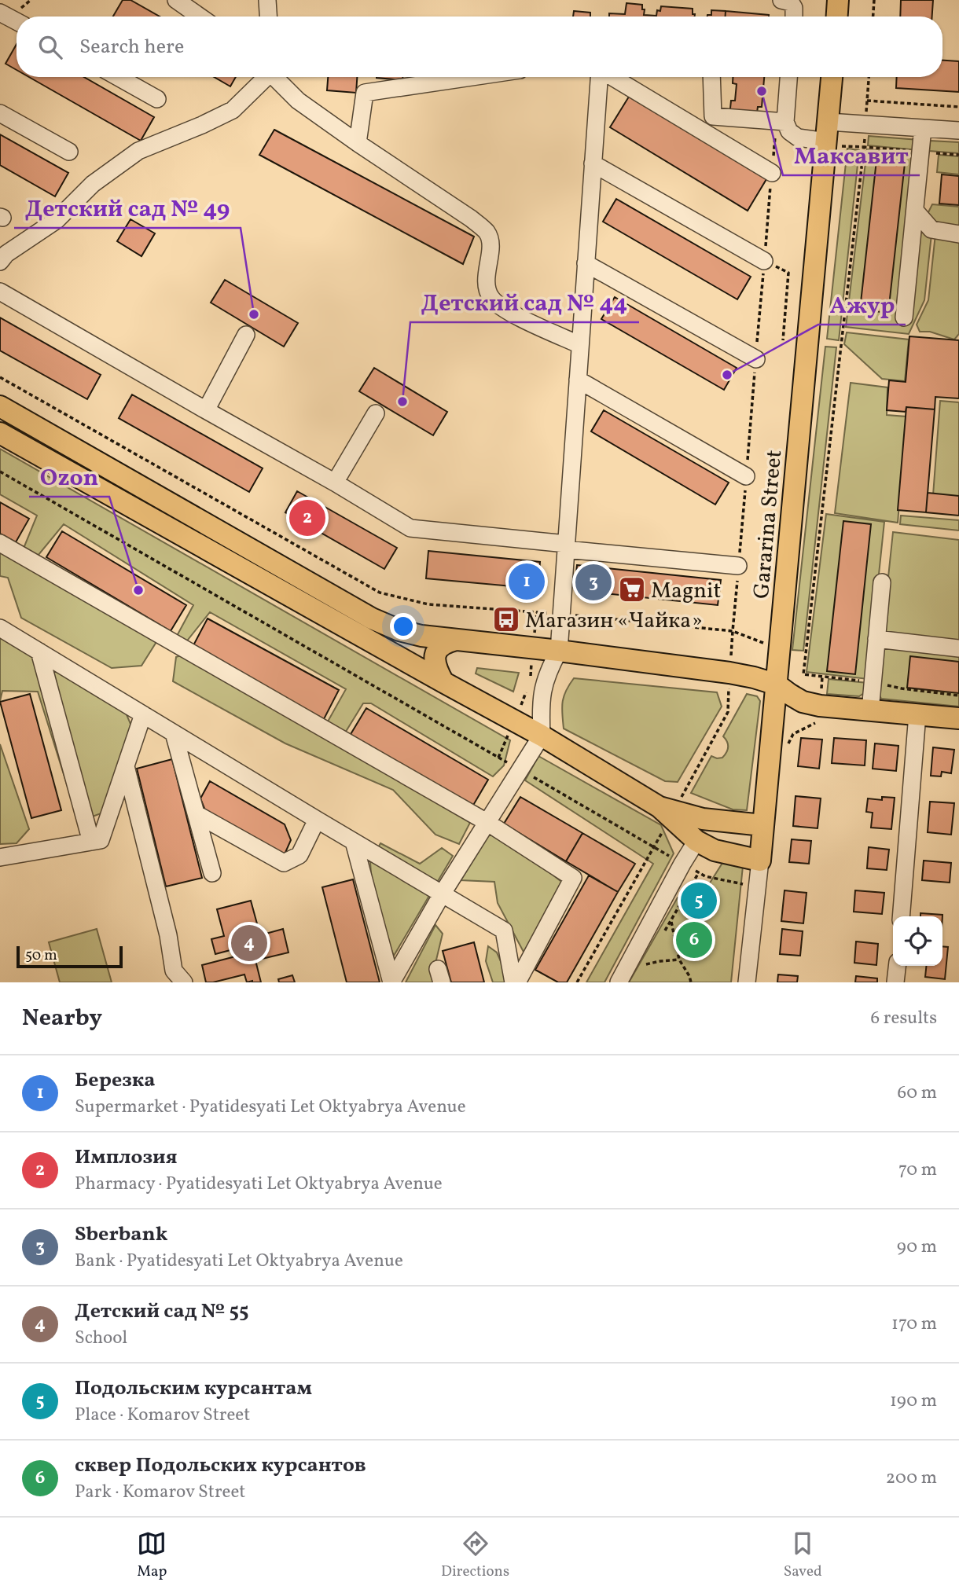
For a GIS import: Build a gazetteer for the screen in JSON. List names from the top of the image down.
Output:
{
  "streets": {
    "main road": ["Gararina Street"]
  },
  "places": {
    "other": [
      "Максавит",
      "Детский сад № 49",
      "Ажур",
      "Детский сад № 44",
      "Ozon"
    ],
    "supermarket": ["Magnit"],
    "bus stop": ["Магазин «Чайка»"]
  },
  "scale_bar": "50 m",
  "page": {
    "search": "Search here",
    "pins": [
      "2",
      "1",
      "3",
      "5",
      "6",
      "4"
    ],
    "scale": "50 m",
    "heading": ["Nearby", "6 results"],
    "list": [
      {
        "mark": "1",
        "name": "Березка",
        "note": "Supermarket · Pyatidesyati Let Oktyabrya Avenue",
        "value": "60 m"
      },
      {
        "mark": "2",
        "name": "Имплозия",
        "note": "Pharmacy · Pyatidesyati Let Oktyabrya Avenue",
        "value": "70 m"
      },
      {
        "mark": "3",
        "name": "Sberbank",
        "note": "Bank · Pyatidesyati Let Oktyabrya Avenue",
        "value": "90 m"
      },
      {
        "mark": "4",
        "name": "Детский сад № 55",
        "note": "School",
        "value": "170 m"
      },
      {
        "mark": "5",
        "name": "Подольским курсантам",
        "note": "Place · Komarov Street",
        "value": "190 m"
      },
      {
        "mark": "6",
        "name": "сквер Подольских курсантов",
        "note": "Park · Komarov Street",
        "value": "200 m"
      }
    ],
    "nav": ["Map", "Directions", "Saved"]
  }
}
